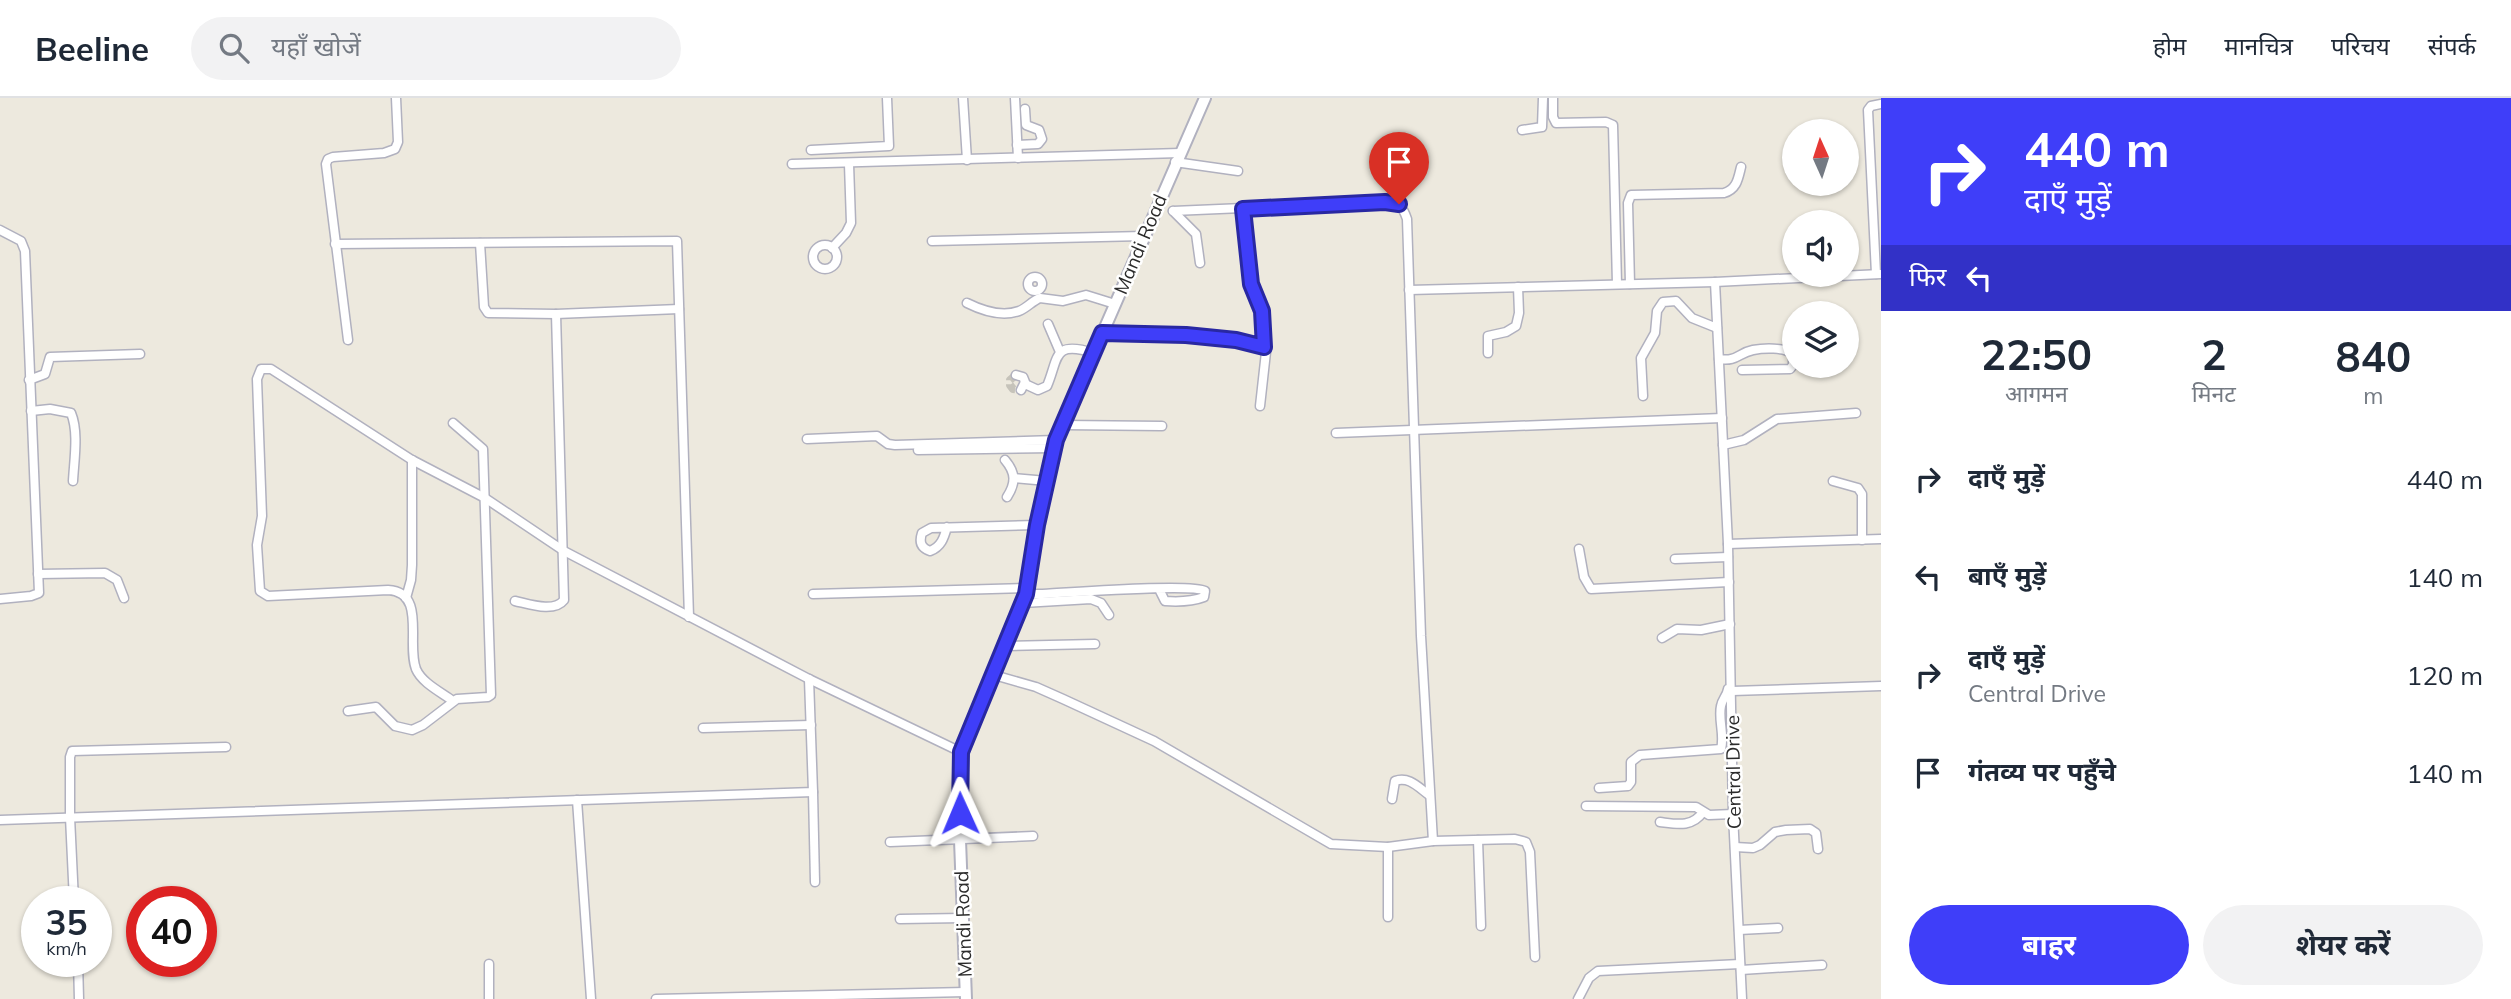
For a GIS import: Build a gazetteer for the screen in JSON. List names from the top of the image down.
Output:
{
  "streets": {
    "street": ["Mandi Road", "Central Drive"]
  },
  "north": "top",
  "page": {
    "header": "Beeline",
    "search": "यहाँ खोजें",
    "nav": [
      "होम",
      "मानचित्र",
      "परिचय",
      "संपर्क"
    ],
    "turn": ["440 m", "दाएँ मुड़ें"],
    "then": "फिर",
    "eta": [
      "22:50",
      "आगमन",
      "2",
      "मिनट",
      "840",
      "m"
    ],
    "list": [
      {
        "name": "दाएँ मुड़ें",
        "value": "440 m"
      },
      {
        "name": "बाएँ मुड़ें",
        "value": "140 m"
      },
      {
        "name": "दाएँ मुड़ें",
        "note": "Central Drive",
        "value": "120 m"
      },
      {
        "name": "गंतव्य पर पहुँचे",
        "value": "140 m"
      }
    ],
    "speed": "35 km/h",
    "limit": "40",
    "buttons": ["बाहर", "शेयर करें"]
  }
}
